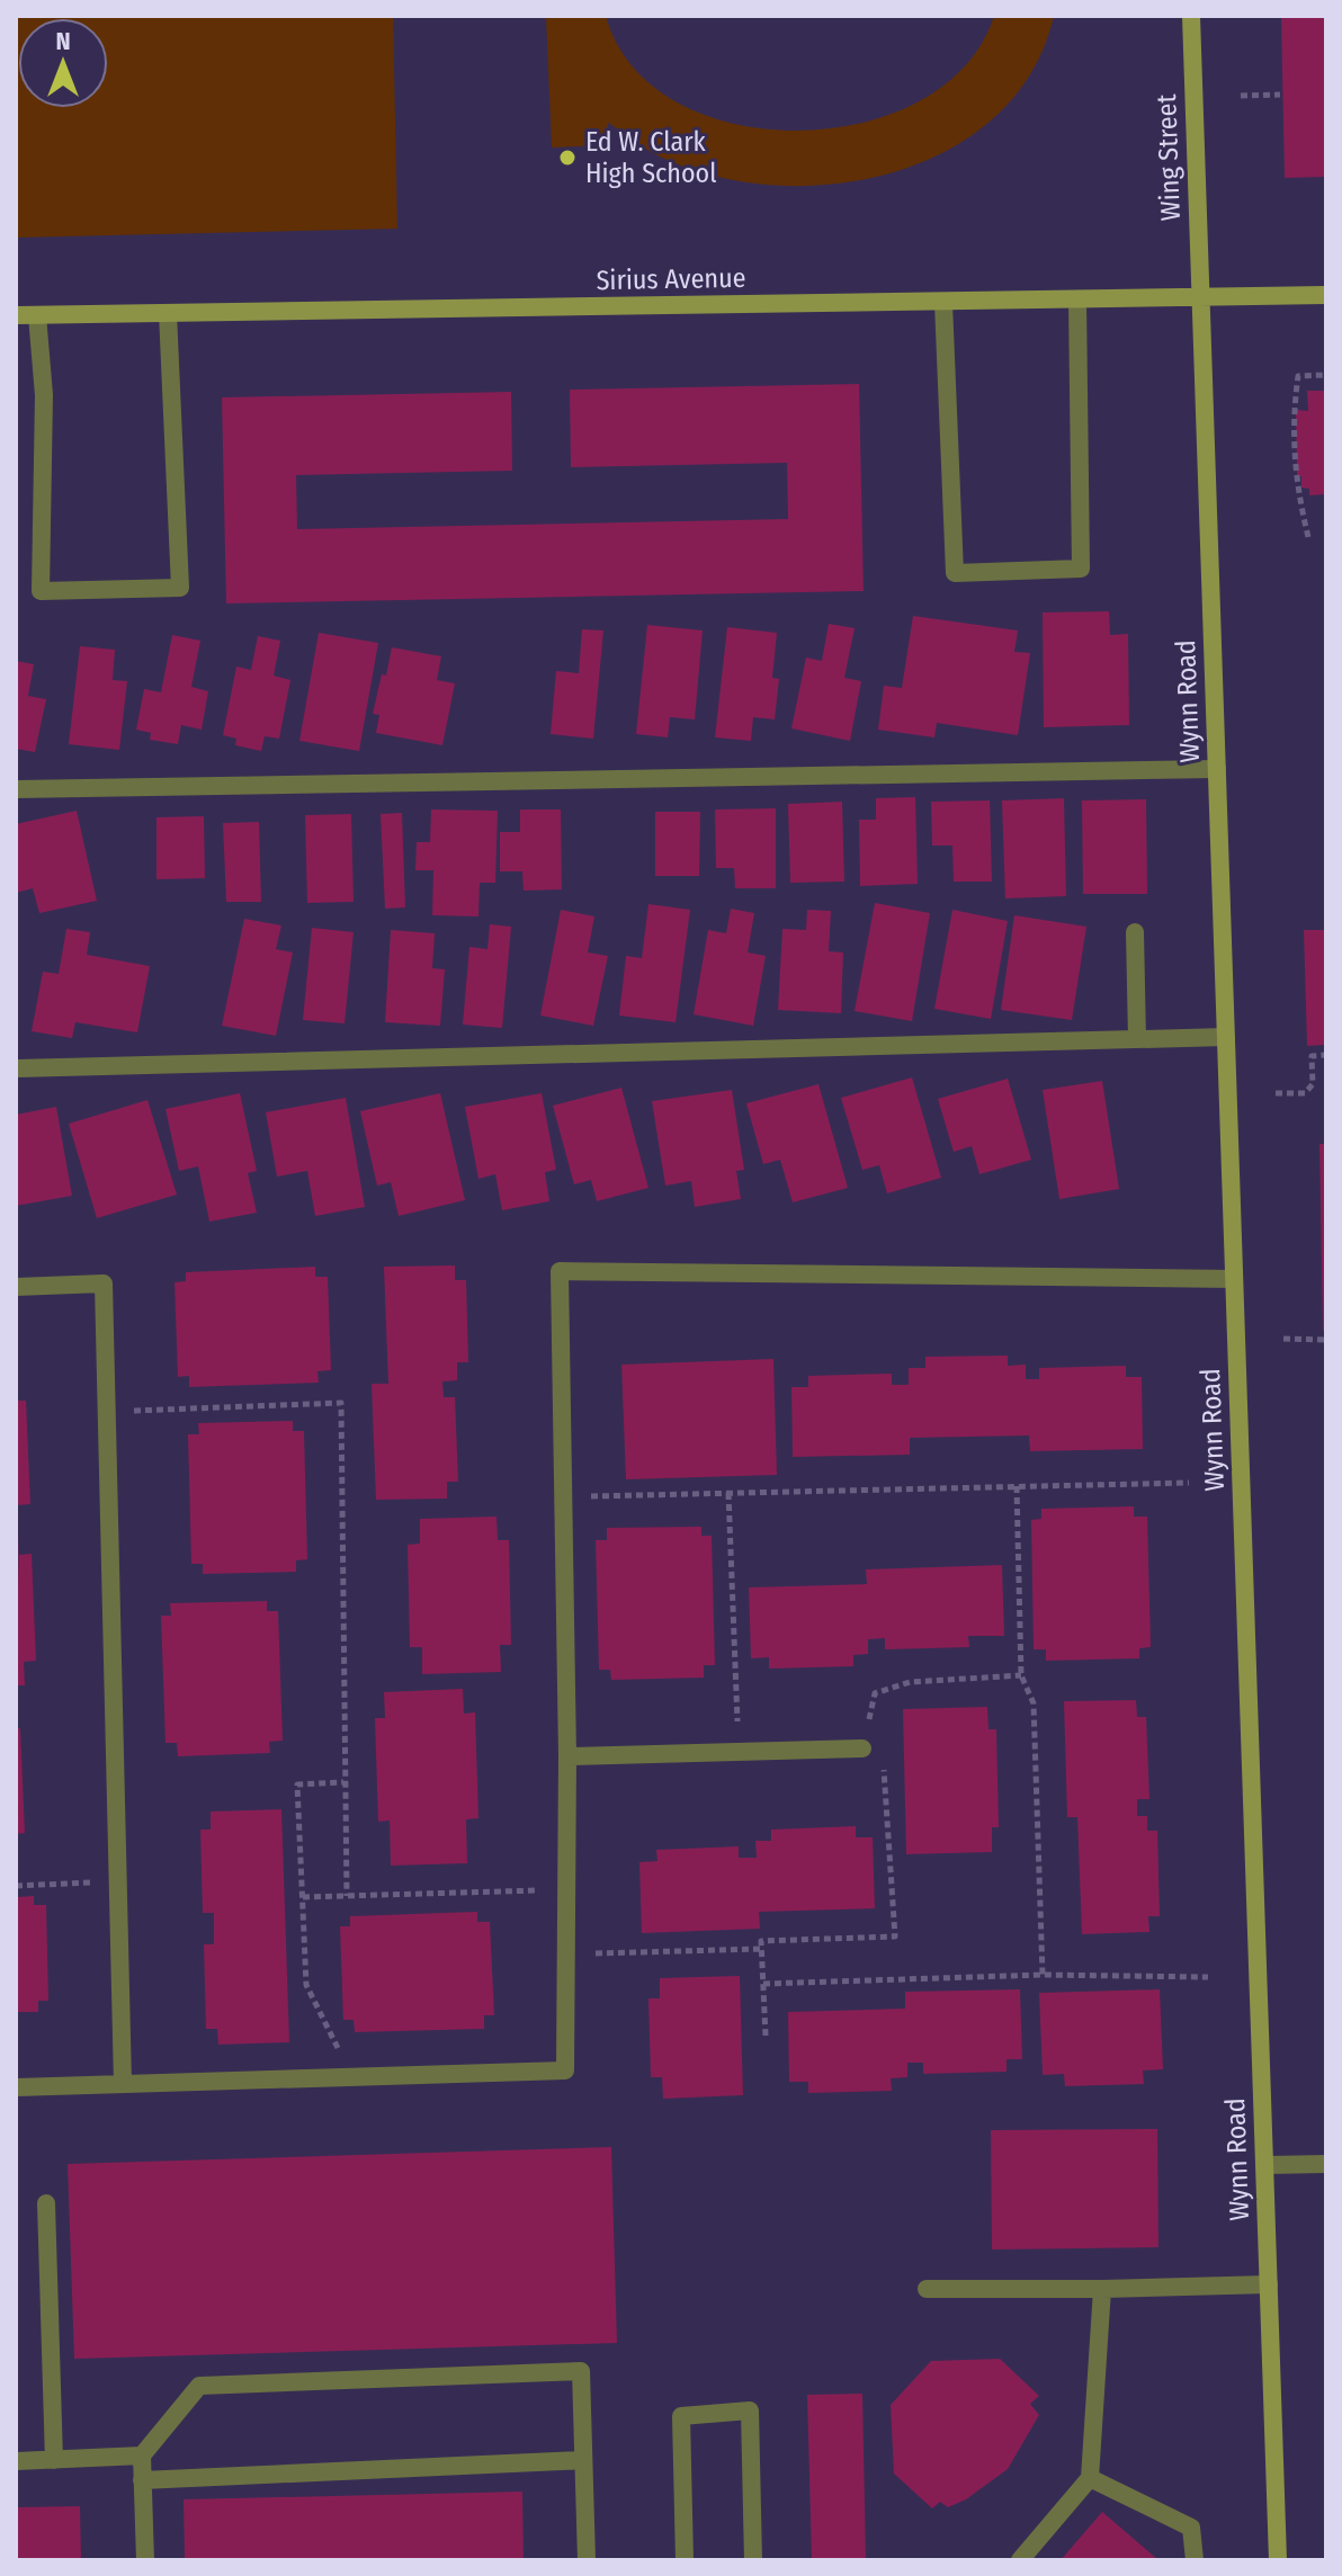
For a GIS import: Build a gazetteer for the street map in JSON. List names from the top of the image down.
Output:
{
  "streets": {
    "street": ["Wing Street", "Sirius Avenue", "Wynn Road"]
  },
  "crossings": [
    ["Wing Street", "Sirius Avenue"],
    ["Wing Street", "Wynn Road"],
    ["Sirius Avenue", "Wynn Road"]
  ],
  "places": ["Ed W. Clark High School"],
  "north": "top"
}
